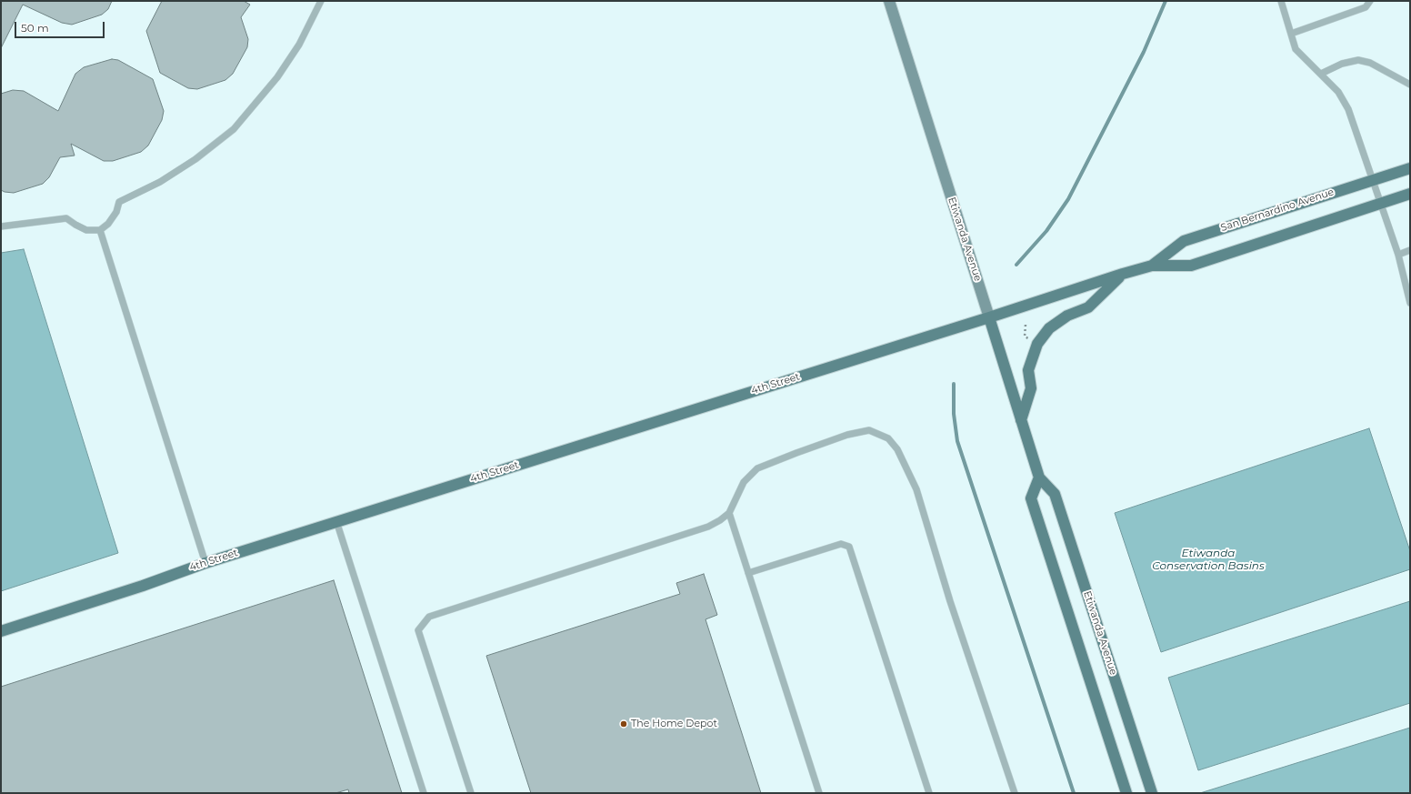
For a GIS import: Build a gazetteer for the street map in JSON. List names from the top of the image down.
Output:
{
  "streets": {
    "main road": ["San Bernardino Avenue", "Etiwanda Avenue", "4th Street"]
  },
  "crossings": [
    ["San Bernardino Avenue", "Etiwanda Avenue"],
    ["San Bernardino Avenue", "4th Street"],
    ["Etiwanda Avenue", "4th Street"]
  ],
  "water": ["Etiwanda Conservation Basins"],
  "places": ["The Home Depot"],
  "scale_bar": "50 m"
}
